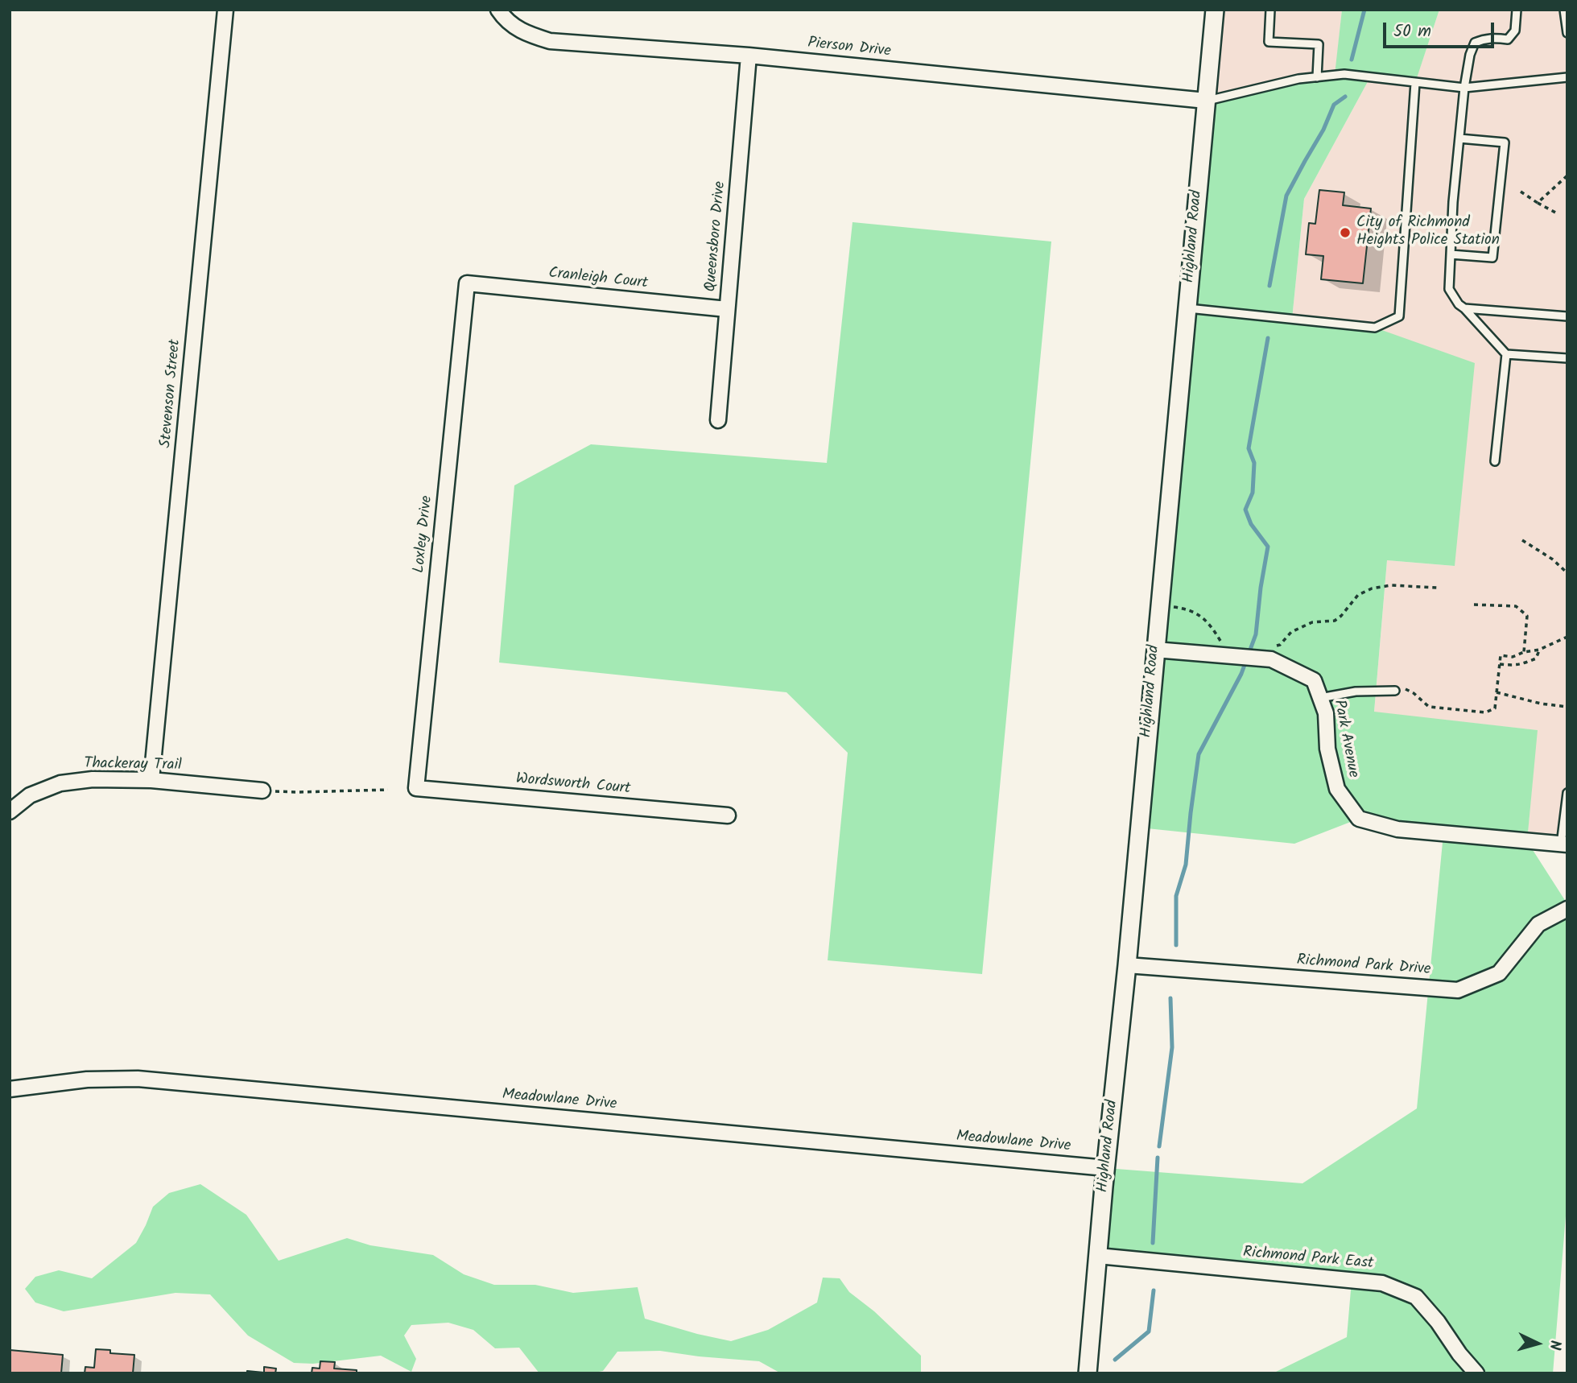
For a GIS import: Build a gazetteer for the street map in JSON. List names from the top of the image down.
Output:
{
  "streets": {
    "street": [
      "Pierson Drive",
      "Queensboro Drive",
      "Highland Road",
      "Cranleigh Court",
      "Stevenson Street",
      "Loxley Drive",
      "Park Avenue",
      "Thackeray Trail",
      "Wordsworth Court",
      "Richmond Park Drive",
      "Meadowlane Drive",
      "Richmond Park East"
    ]
  },
  "crossings": [
    ["Pierson Drive", "Queensboro Drive"],
    ["Pierson Drive", "Highland Road"],
    ["Queensboro Drive", "Cranleigh Court"],
    ["Highland Road", "Park Avenue"],
    ["Highland Road", "Richmond Park Drive"],
    ["Highland Road", "Meadowlane Drive"],
    ["Highland Road", "Richmond Park East"],
    ["Cranleigh Court", "Loxley Drive"],
    ["Stevenson Street", "Thackeray Trail"],
    ["Loxley Drive", "Wordsworth Court"]
  ],
  "places": ["City of Richmond Heights Police Station"],
  "scale_bar": "50 m",
  "north": "right"
}
